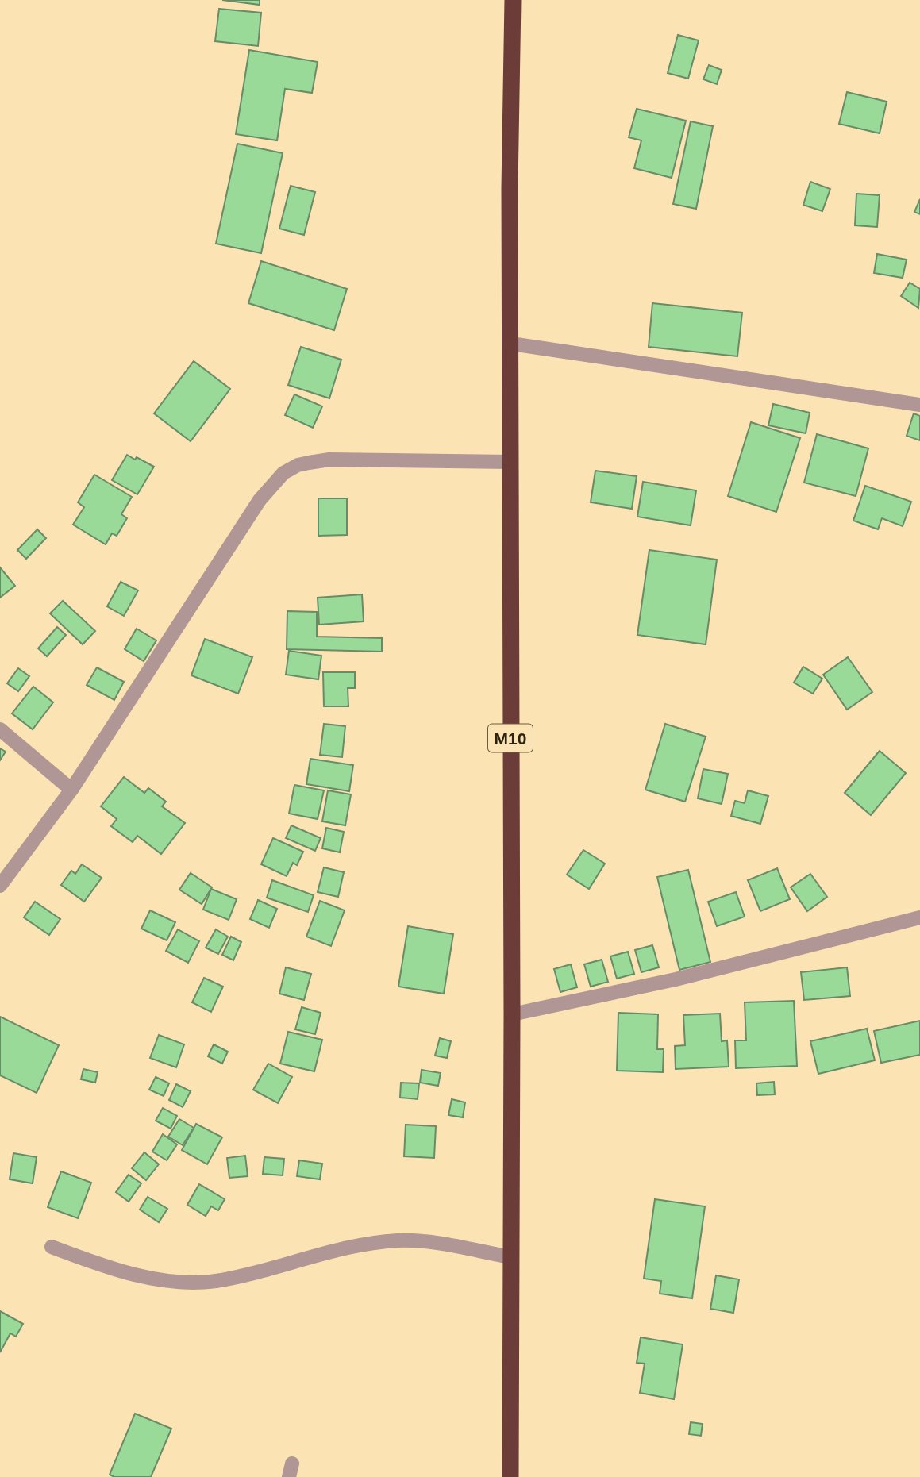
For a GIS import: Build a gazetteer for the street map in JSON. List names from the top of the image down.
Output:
{
  "streets": {
    "highway": ["M10"]
  }
}
